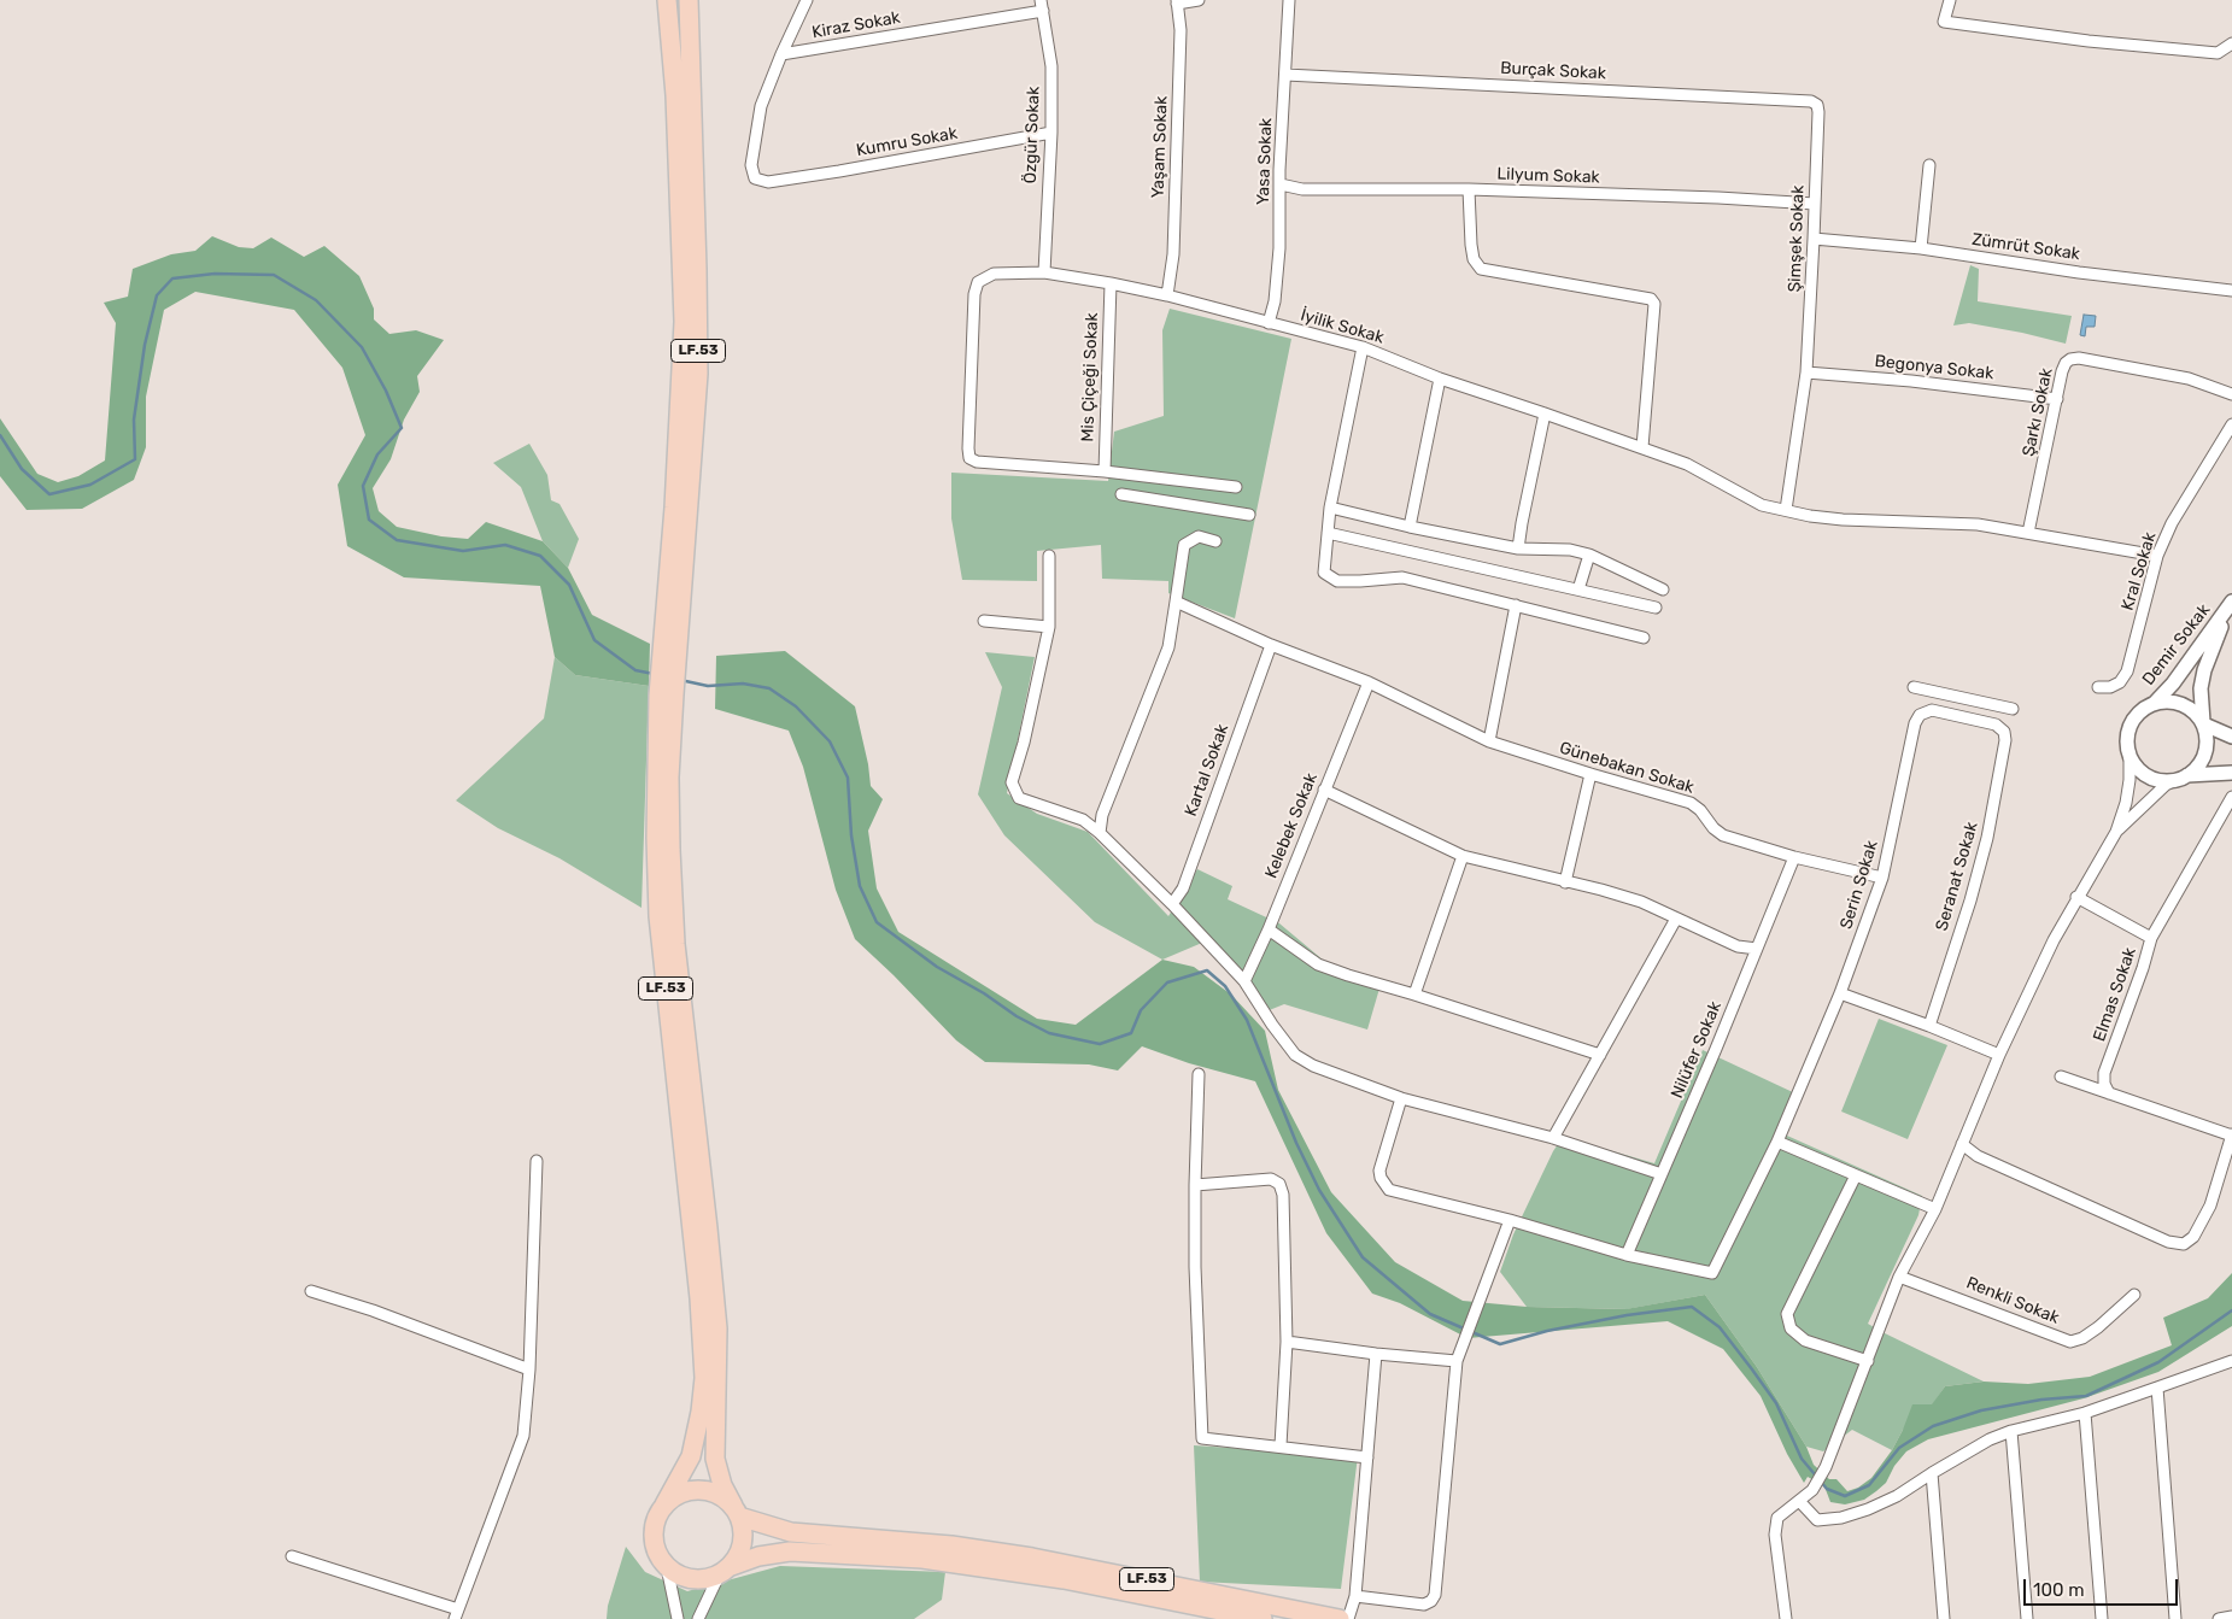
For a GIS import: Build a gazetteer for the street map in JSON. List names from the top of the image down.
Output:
{
  "streets": {
    "highway": ["LF.53"],
    "street": [
      "Kiraz Sokak",
      "Burçak Sokak",
      "Özgür Sokak",
      "Kumru Sokak",
      "Yaşam Sokak",
      "Yasa Sokak",
      "Lilyum Sokak",
      "Şimşek Sokak",
      "Zümrüt Sokak",
      "İyilik Sokak",
      "Begonya Sokak",
      "Mis Çiçeği Sokak",
      "Şarkı Sokak",
      "Kral Sokak",
      "Demir Sokak",
      "Günebakan Sokak",
      "Kartal Sokak",
      "Kelebek Sokak",
      "Seranat Sokak",
      "Serin Sokak",
      "Elmas Sokak",
      "Nilüfer Sokak",
      "Renkli Sokak"
    ]
  },
  "crossings": [
    ["Kiraz Sokak", "Özgür Sokak"],
    ["Kiraz Sokak", "Kumru Sokak"],
    ["Burçak Sokak", "Yasa Sokak"],
    ["Burçak Sokak", "Şimşek Sokak"],
    ["Özgür Sokak", "Kumru Sokak"],
    ["Özgür Sokak", "İyilik Sokak"],
    ["Yaşam Sokak", "İyilik Sokak"],
    ["Yasa Sokak", "Lilyum Sokak"],
    ["Yasa Sokak", "İyilik Sokak"],
    ["Lilyum Sokak", "Şimşek Sokak"],
    ["Şimşek Sokak", "Zümrüt Sokak"],
    ["Şimşek Sokak", "İyilik Sokak"],
    ["Şimşek Sokak", "Begonya Sokak"],
    ["İyilik Sokak", "Mis Çiçeği Sokak"],
    ["İyilik Sokak", "Şarkı Sokak"],
    ["İyilik Sokak", "Kral Sokak"],
    ["Begonya Sokak", "Şarkı Sokak"],
    ["Günebakan Sokak", "Kartal Sokak"],
    ["Günebakan Sokak", "Kelebek Sokak"],
    ["Günebakan Sokak", "Serin Sokak"],
    ["Günebakan Sokak", "Nilüfer Sokak"],
    ["Seranat Sokak", "Serin Sokak"],
    ["Serin Sokak", "Nilüfer Sokak"]
  ],
  "scale_bar": "100 m"
}
